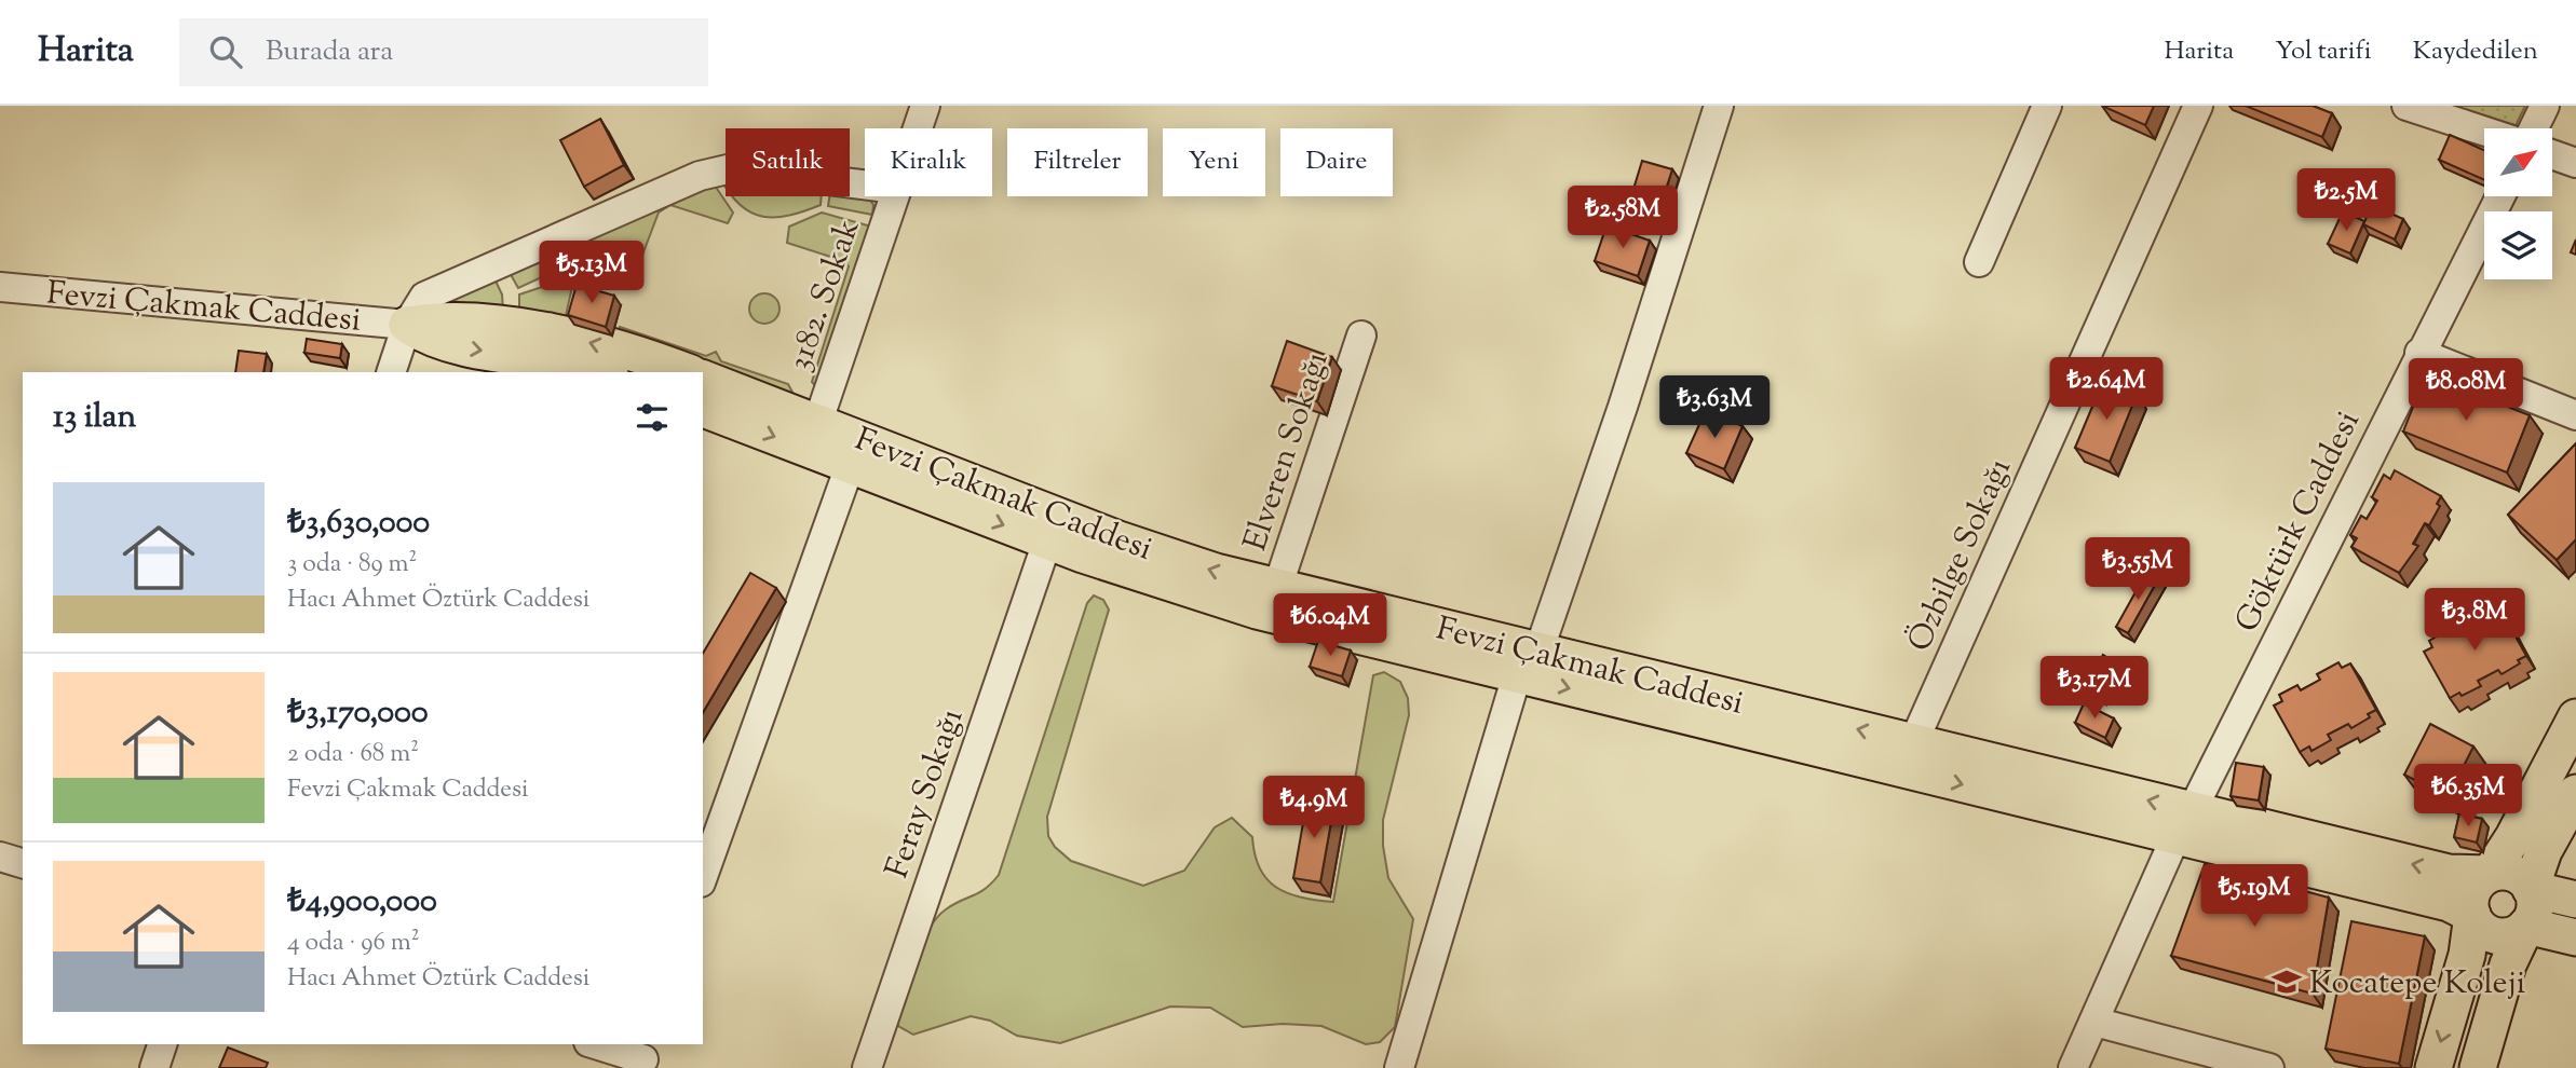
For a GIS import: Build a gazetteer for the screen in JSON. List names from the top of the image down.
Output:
{
  "streets": {
    "main road": ["Fevzi Çakmak Caddesi"],
    "street": [
      "3182. Sokak",
      "Elveren Sokağı",
      "Göktürk Caddesi",
      "Özbilge Sokağı",
      "Feray Sokağı"
    ]
  },
  "crossings": [
    ["3182. Sokak", "Fevzi Çakmak Caddesi"],
    ["Fevzi Çakmak Caddesi", "Elveren Sokağı"],
    ["Fevzi Çakmak Caddesi", "Göktürk Caddesi"],
    ["Fevzi Çakmak Caddesi", "Özbilge Sokağı"],
    ["Fevzi Çakmak Caddesi", "Feray Sokağı"]
  ],
  "places": {
    "school or university": ["Kocatepe Koleji"]
  },
  "north": "top right",
  "page": {
    "header": "Harita",
    "search": "Burada ara",
    "nav": ["Harita", "Yol tarifi", "Kaydedilen"],
    "chip": [
      "Satılık",
      "Kiralık",
      "Filtreler",
      "Yeni",
      "Daire"
    ],
    "price": [
      "₺2.5M",
      "₺2.58M",
      "₺5.13M",
      "₺2.64M",
      "₺8.08M",
      "₺3.63M",
      "₺3.55M",
      "₺3.8M",
      "₺6.04M",
      "₺3.17M",
      "₺6.35M",
      "₺4.9M",
      "₺5.19M"
    ],
    "heading": "13 ilan",
    "list": [
      {
        "name": "₺3,630,000",
        "note": "3 oda · 89 m² · Hacı Ahmet Öztürk Caddesi"
      },
      {
        "name": "₺3,170,000",
        "note": "2 oda · 68 m² · Fevzi Çakmak Caddesi"
      },
      {
        "name": "₺4,900,000",
        "note": "4 oda · 96 m² · Hacı Ahmet Öztürk Caddesi"
      }
    ]
  }
}
